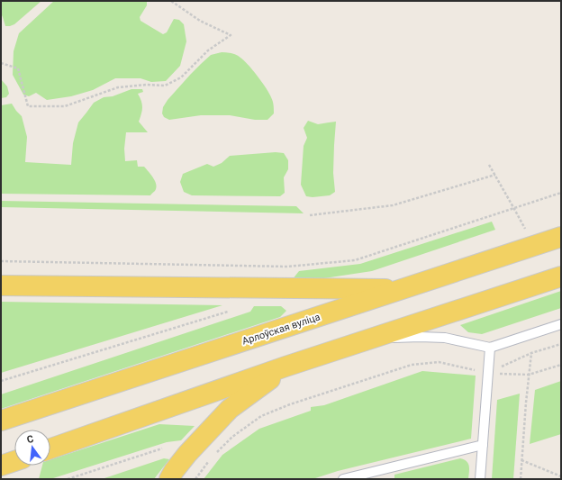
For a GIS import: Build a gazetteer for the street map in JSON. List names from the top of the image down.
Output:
{
  "streets": {
    "main road": ["Арлоўская вуліца"]
  },
  "north": "top"
}
